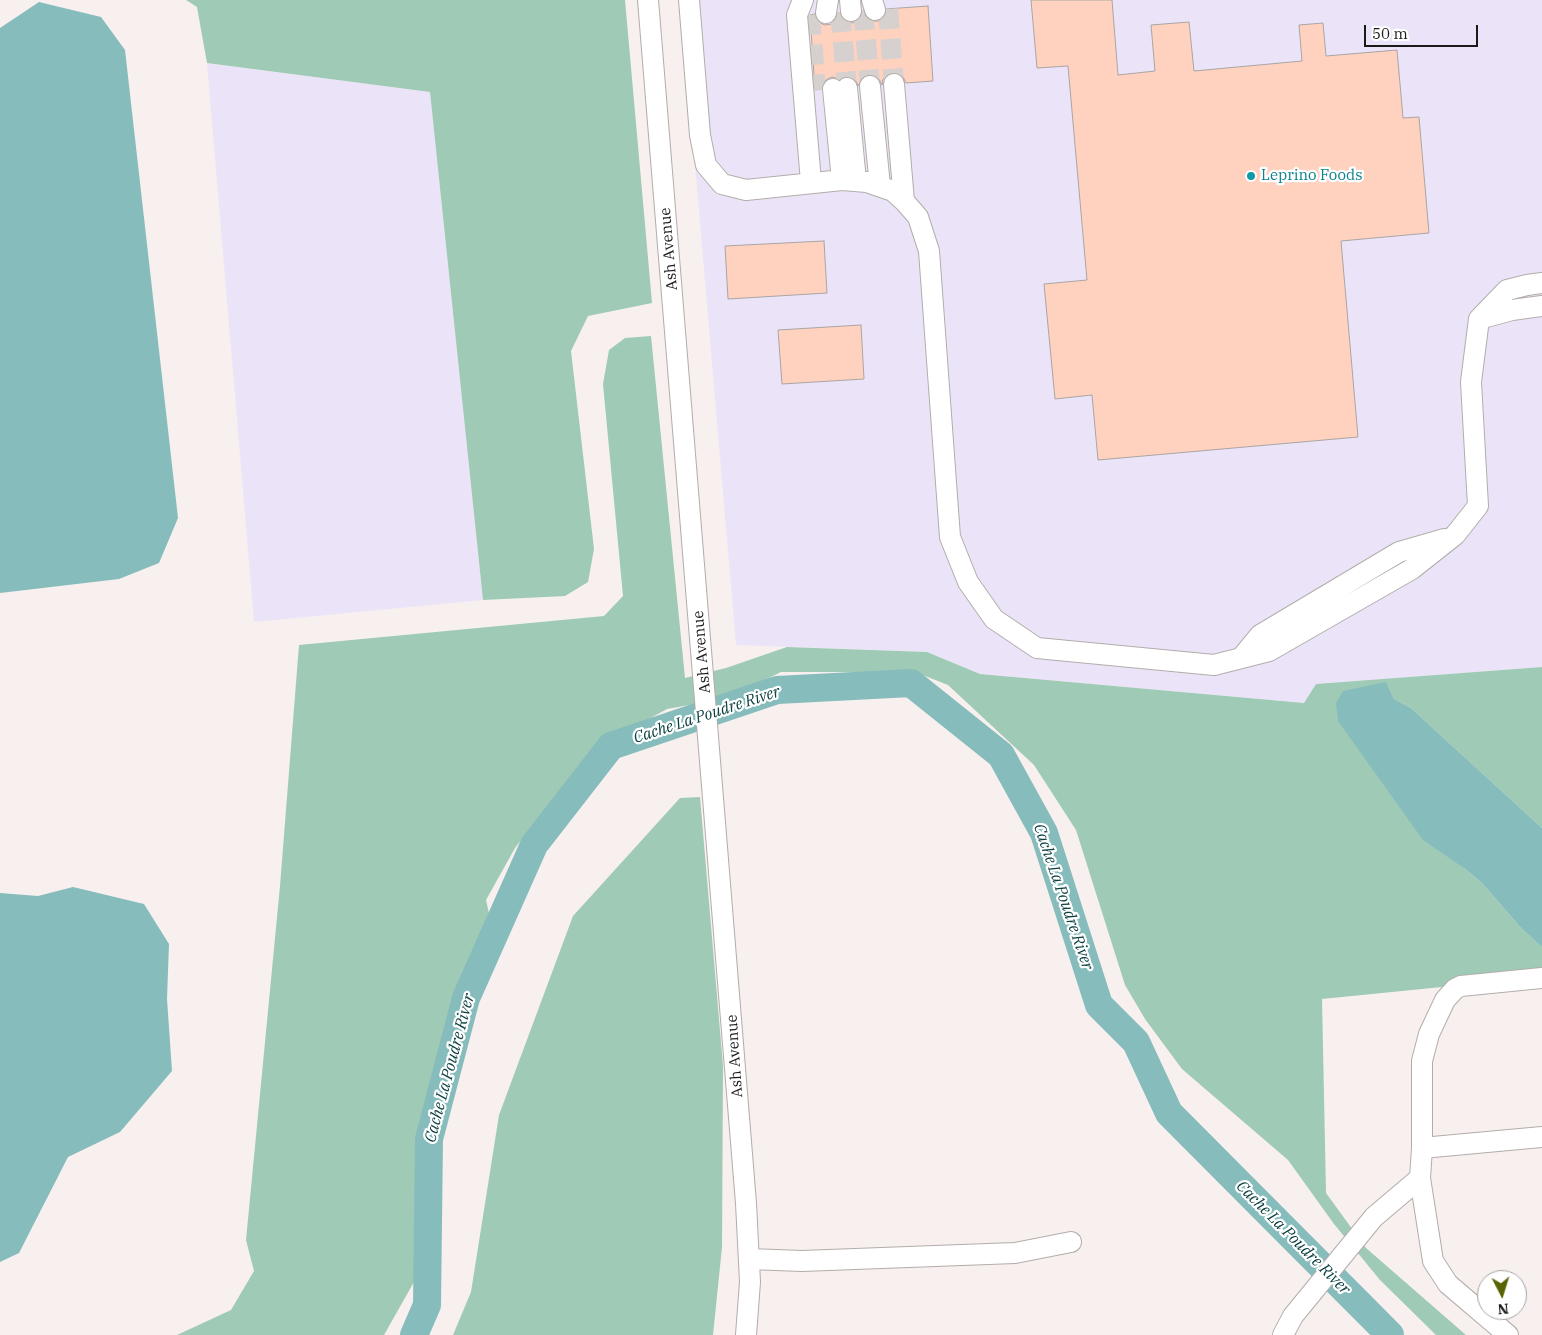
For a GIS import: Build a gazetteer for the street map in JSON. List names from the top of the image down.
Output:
{
  "streets": {
    "street": ["Ash Avenue"]
  },
  "water": ["Cache La Poudre River"],
  "places": ["Leprino Foods"],
  "scale_bar": "50 m",
  "north": "bottom"
}
